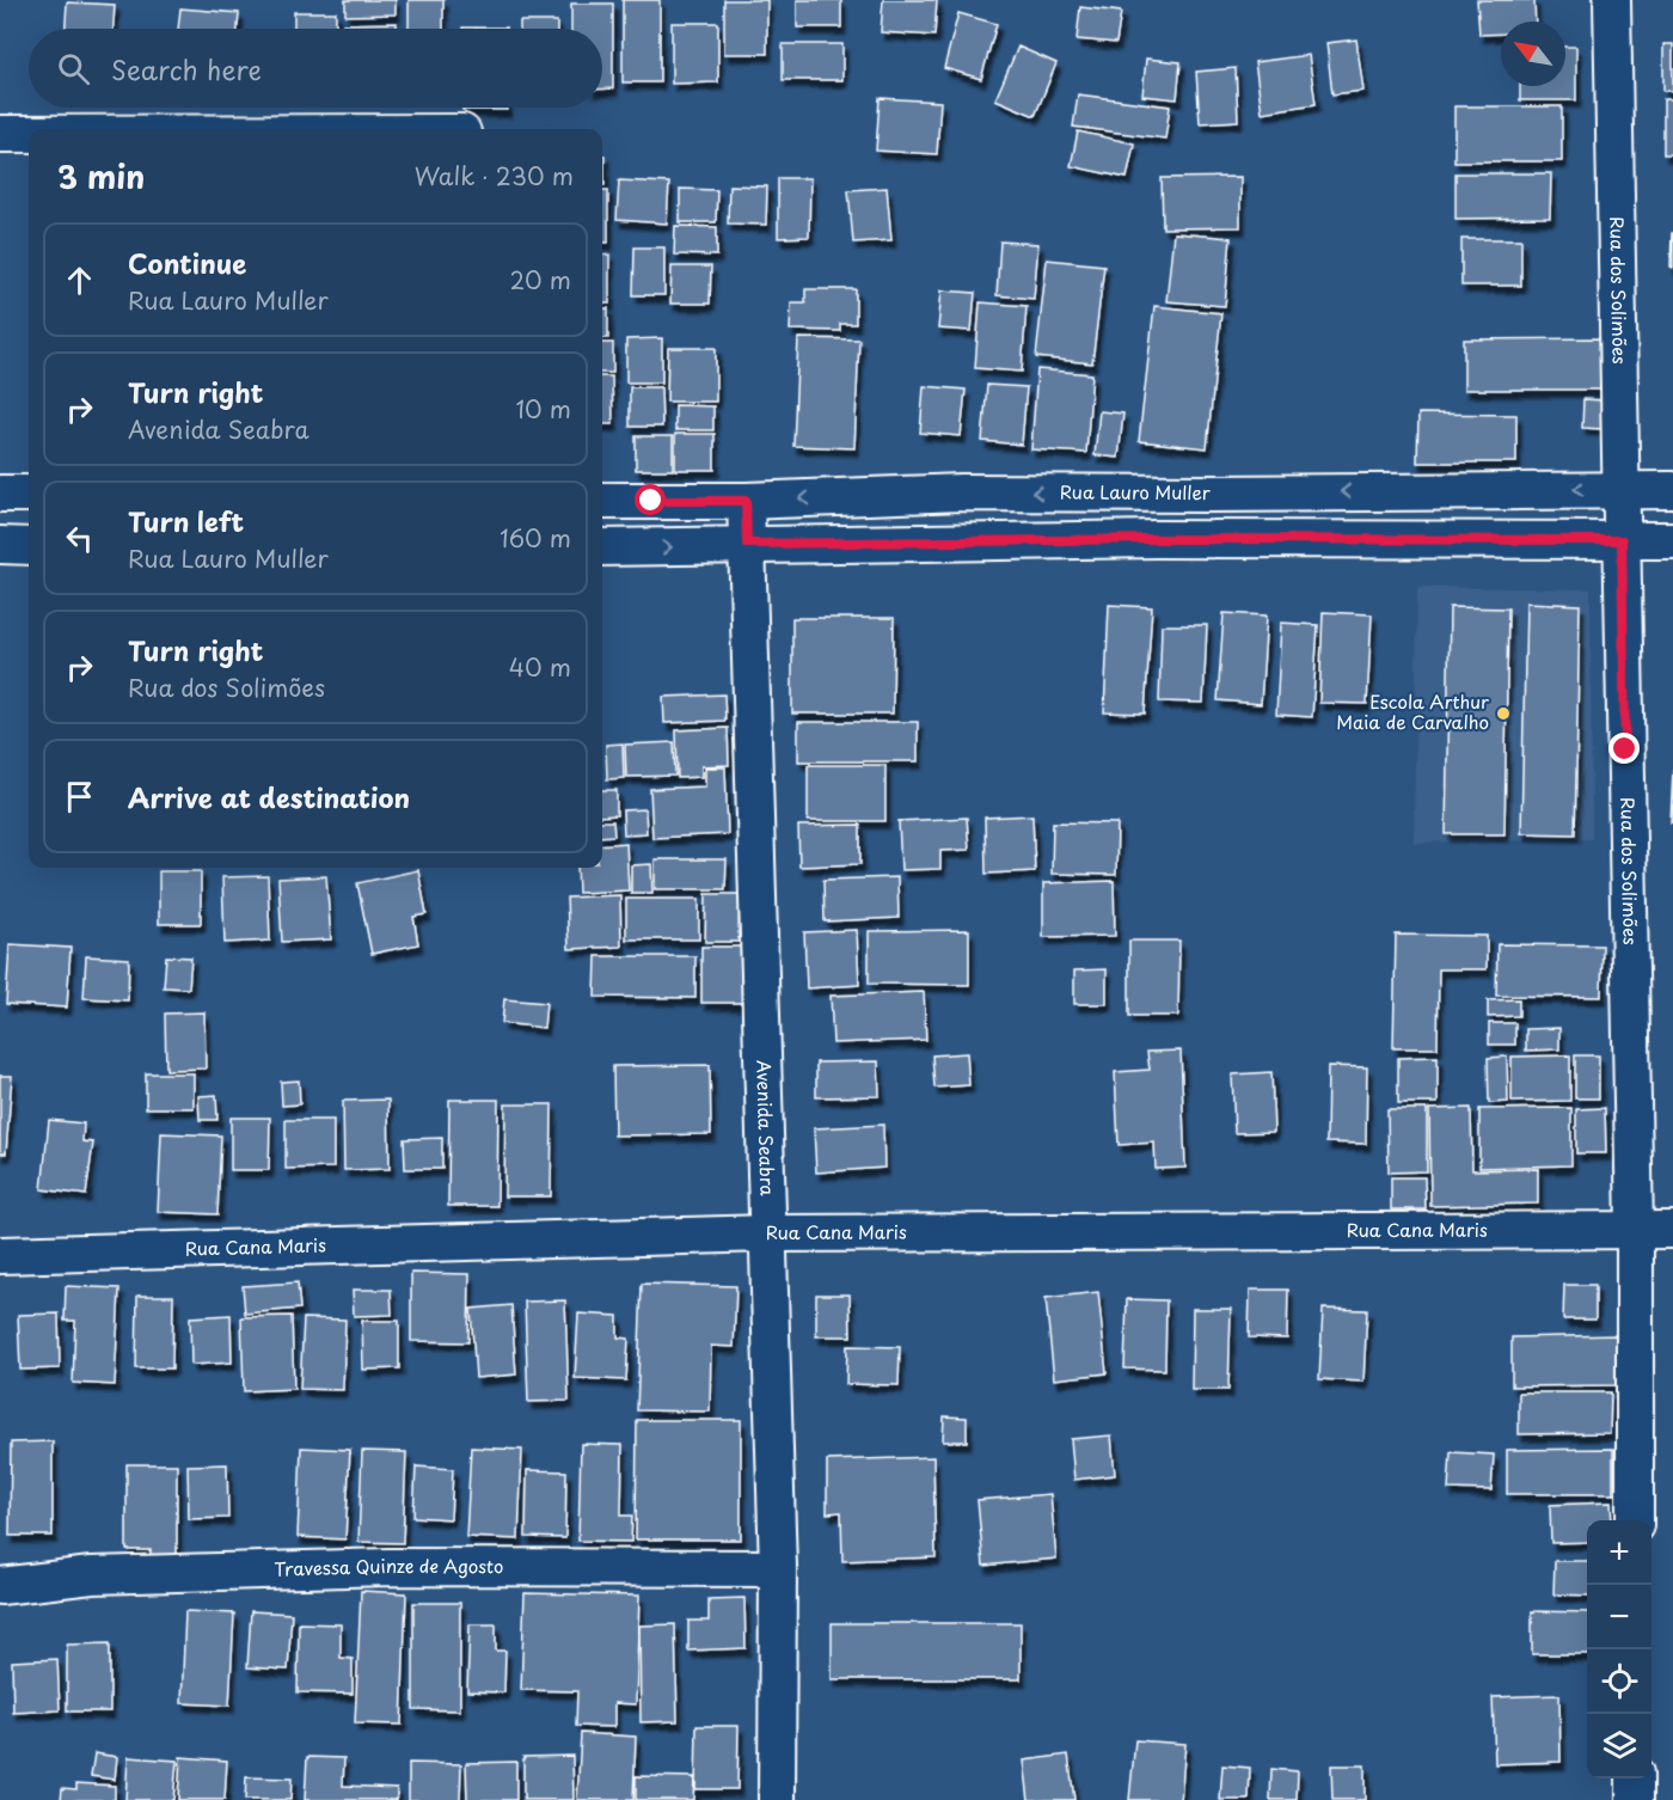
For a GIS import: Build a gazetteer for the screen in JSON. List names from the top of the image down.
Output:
{
  "streets": {
    "street": [
      "Rua dos Solimões",
      "Rua Lauro Muller",
      "Avenida Seabra",
      "Rua Cana Maris",
      "Travessa Quinze de Agosto"
    ]
  },
  "crossings": [
    ["Rua dos Solimões", "Rua Lauro Muller"],
    ["Rua dos Solimões", "Rua Cana Maris"],
    ["Rua Lauro Muller", "Avenida Seabra"],
    ["Avenida Seabra", "Rua Cana Maris"],
    ["Avenida Seabra", "Travessa Quinze de Agosto"]
  ],
  "places": ["Escola Arthur Maia de Carvalho"],
  "north": "top left",
  "page": {
    "search": "Search here",
    "heading": ["3 min", "Walk · 230 m"],
    "list": [
      ["Continue", "Rua Lauro Muller", "20 m"],
      ["Turn right", "Avenida Seabra", "10 m"],
      ["Turn left", "Rua Lauro Muller", "160 m"],
      ["Turn right", "Rua dos Solimões", "40 m"],
      "Arrive at destination"
    ],
    "map_buttons": ["+", "−"]
  }
}
